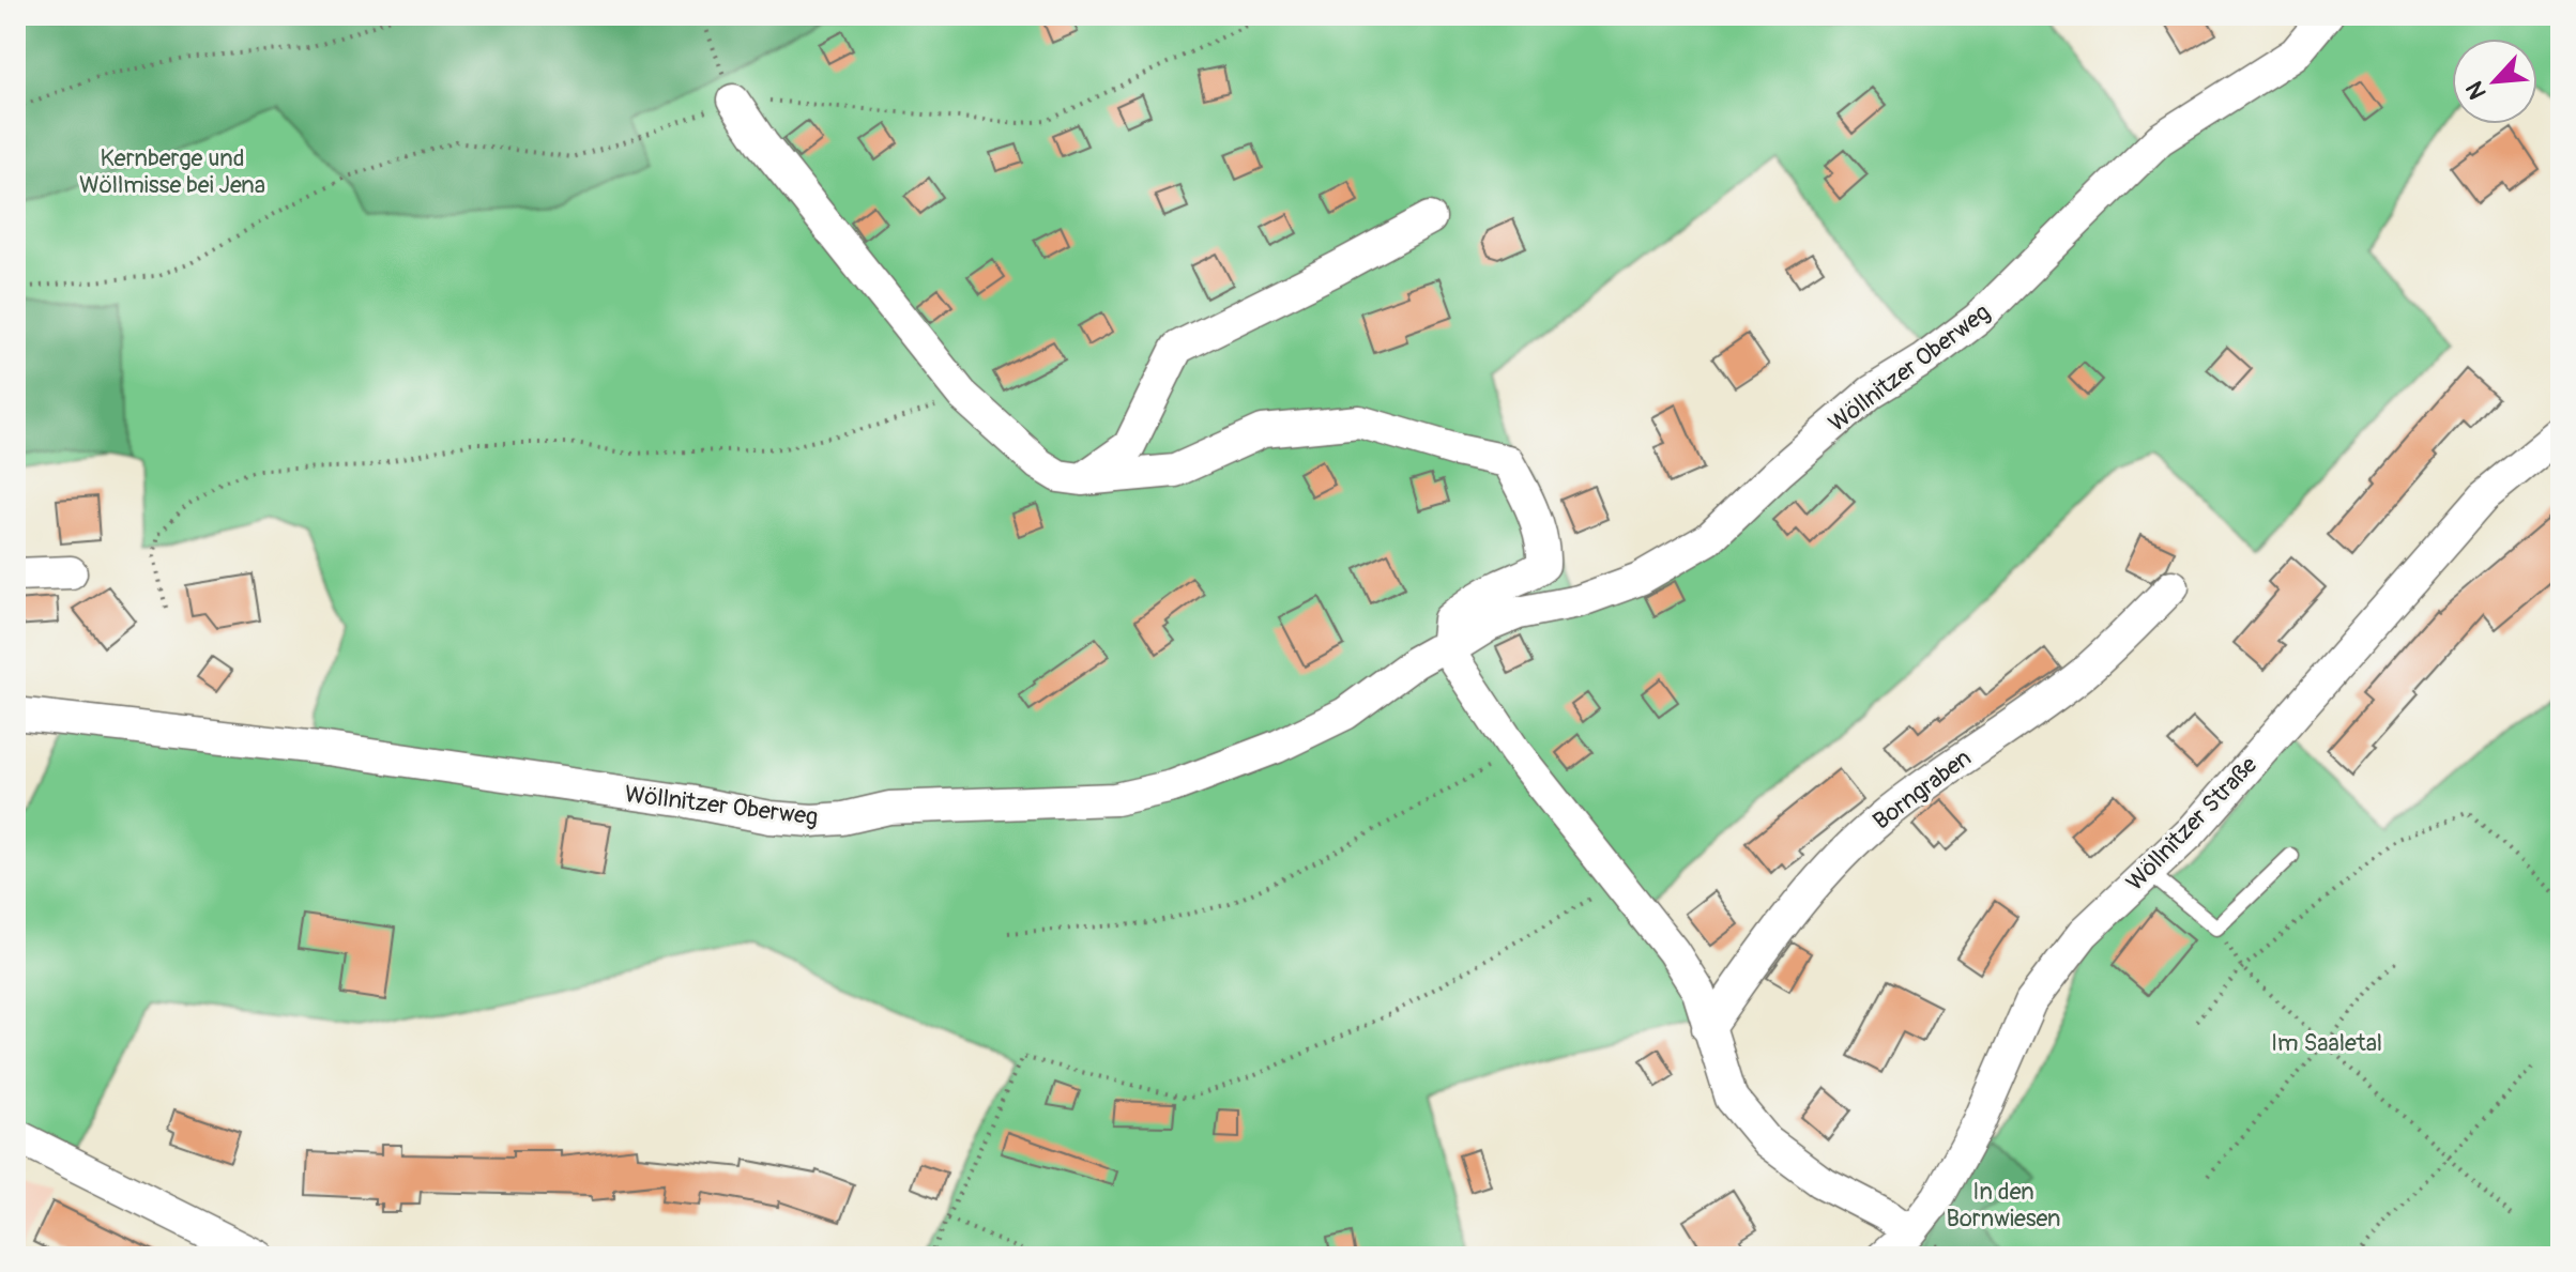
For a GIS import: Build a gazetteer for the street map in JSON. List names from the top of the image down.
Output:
{
  "streets": {
    "street": ["Wöllnitzer Oberweg", "Borngraben", "Wöllnitzer Straße"]
  },
  "parks": ["Kernberge und Wöllmisse bei Jena", "Im Saaletal", "In den Bornwiesen"],
  "north": "bottom left"
}
